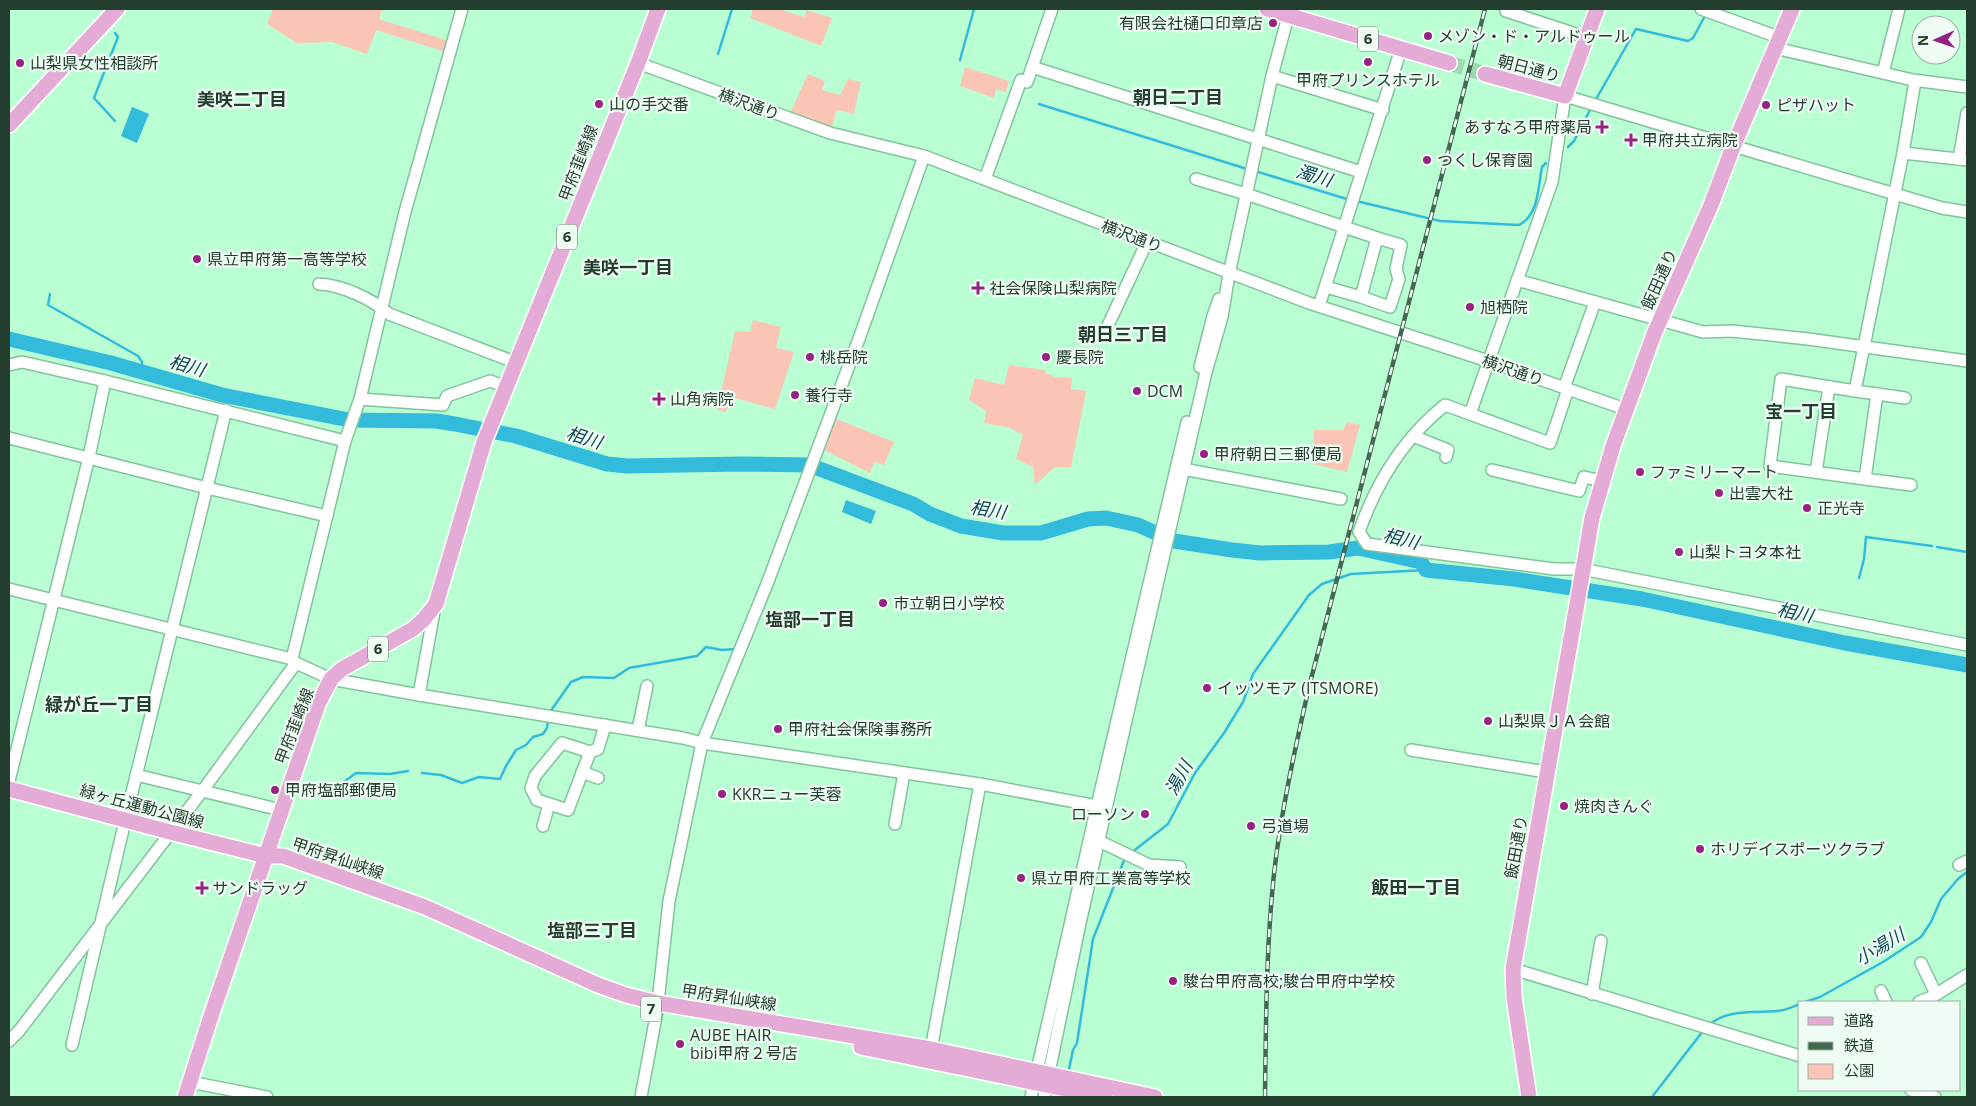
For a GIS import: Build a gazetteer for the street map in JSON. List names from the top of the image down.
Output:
{
  "streets": {
    "main road": [
      "6",
      "朝日通り",
      "甲府韮崎線",
      "飯田通り",
      "緑ヶ丘運動公園線",
      "甲府昇仙峡線",
      "7"
    ],
    "street": ["横沢通り"]
  },
  "crossings": [
    ["横沢通り", "甲府韮崎線"],
    ["横沢通り", "飯田通り"],
    ["甲府韮崎線", "緑ヶ丘運動公園線"],
    ["甲府韮崎線", "甲府昇仙峡線"],
    ["緑ヶ丘運動公園線", "甲府昇仙峡線"]
  ],
  "districts": [
    "朝日二丁目",
    "美咲二丁目",
    "美咲一丁目",
    "朝日三丁目",
    "宝一丁目",
    "塩部一丁目",
    "緑が丘一丁目",
    "飯田一丁目",
    "塩部三丁目"
  ],
  "water": [
    "濁川",
    "相川",
    "湯川",
    "小湯川"
  ],
  "places": {
    "other": [
      "有限会社樋口印章店",
      "メゾン・ド・アルドゥール",
      "甲府プリンスホテル",
      "山梨県女性相談所",
      "山の手交番",
      "ピザハット",
      "つくし保育園",
      "県立甲府第一高等学校",
      "旭栖院",
      "桃岳院",
      "慶長院",
      "DCM",
      "養行寺",
      "甲府朝日三郵便局",
      "ファミリーマート",
      "出雲大社",
      "正光寺",
      "山梨トヨタ本社",
      "市立朝日小学校",
      "イッツモア (ITSMORE)",
      "山梨県ＪＡ会館",
      "甲府社会保険事務所",
      "甲府塩部郵便局",
      "KKRニュー芙蓉",
      "焼肉きんぐ",
      "ローソン",
      "弓道場",
      "ホリデイスポーツクラブ",
      "県立甲府工業高等学校",
      "駿台甲府高校;駿台甲府中学校",
      "AUBE HAIR bibi甲府２号店"
    ],
    "health": [
      "あすなろ甲府薬局",
      "甲府共立病院",
      "社会保険山梨病院",
      "山角病院",
      "サンドラッグ"
    ]
  },
  "legend": ["道路", "鉄道", "公園"],
  "north": "left"
}
